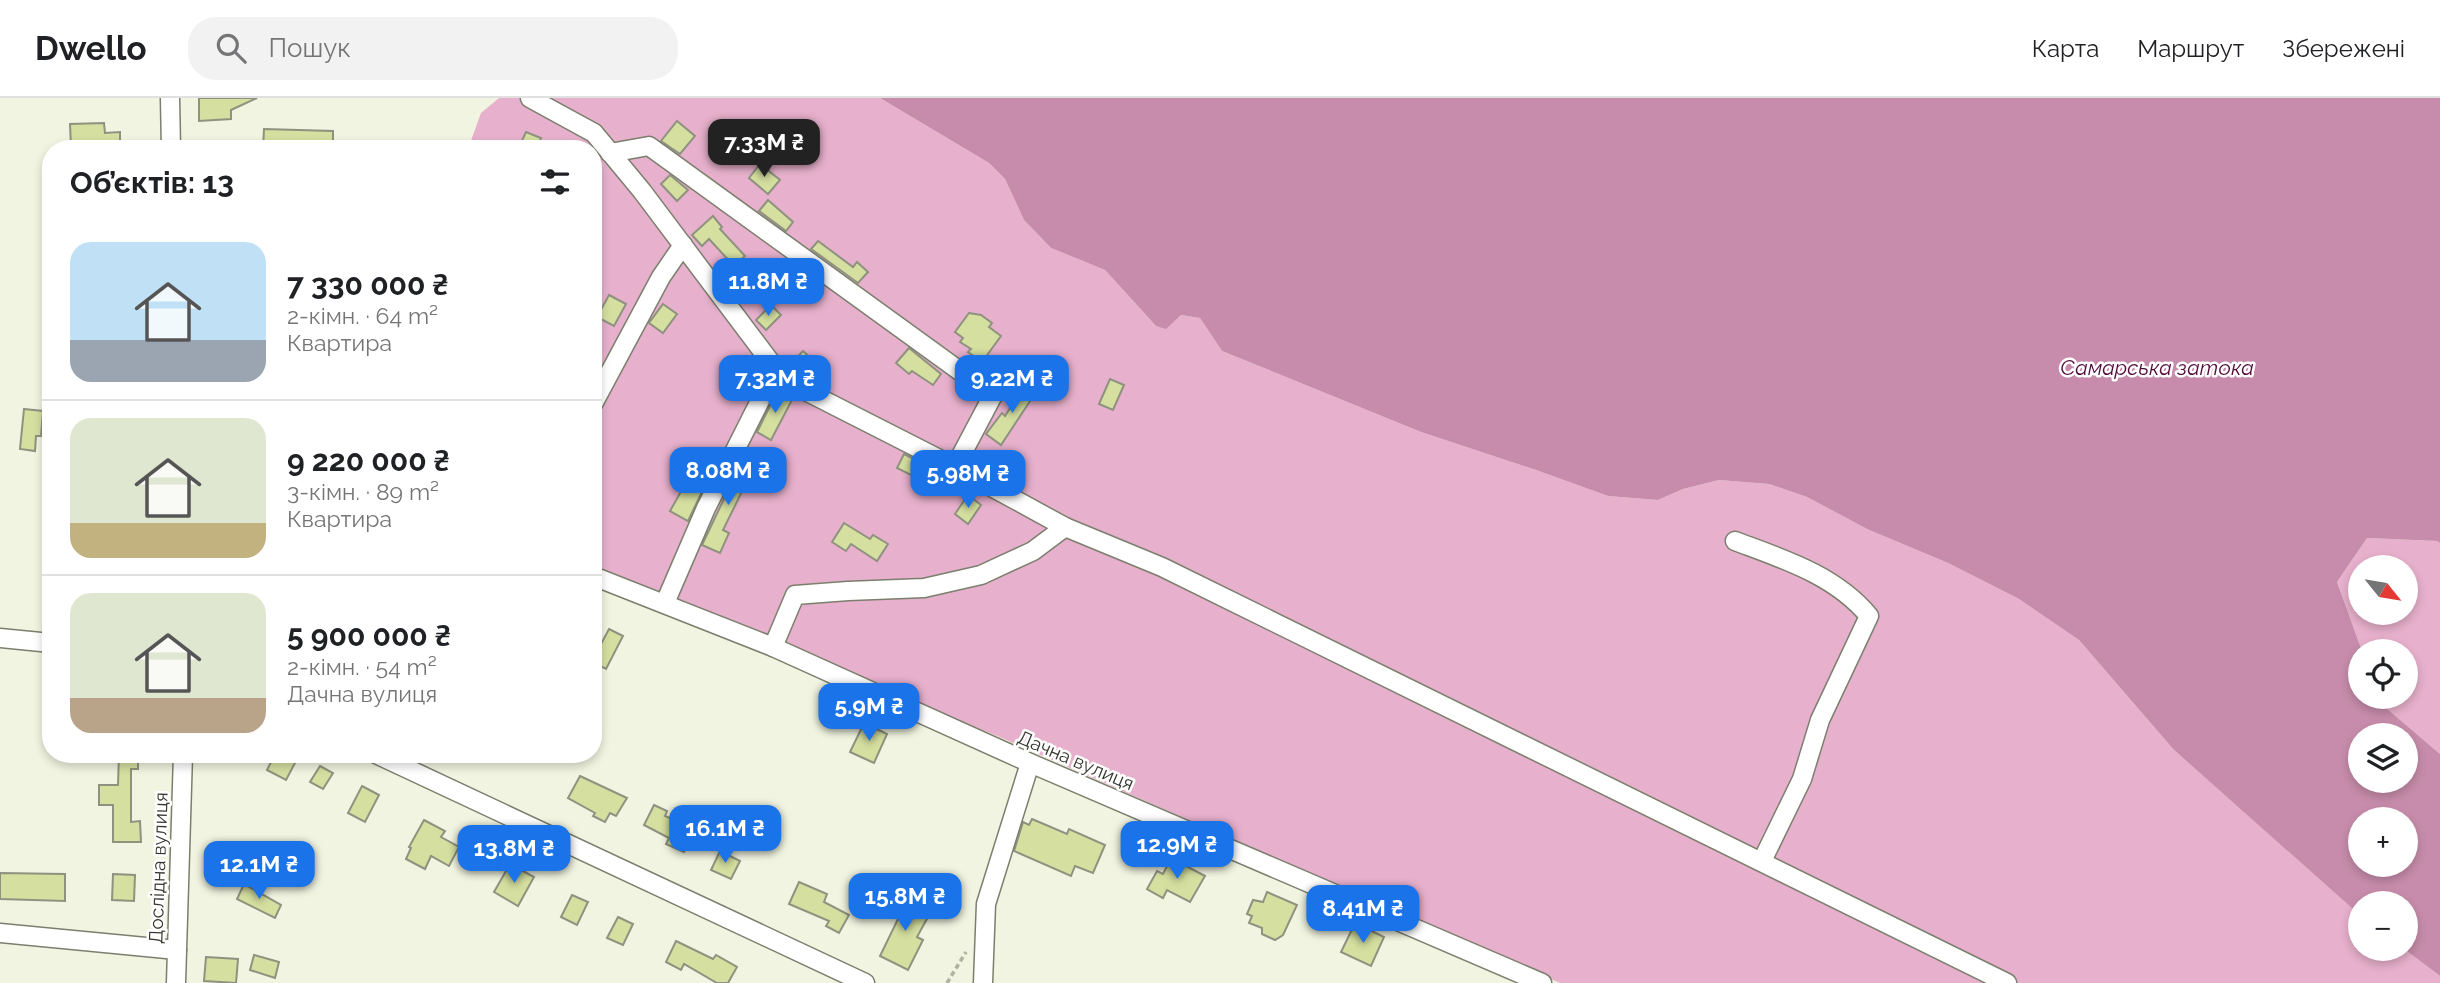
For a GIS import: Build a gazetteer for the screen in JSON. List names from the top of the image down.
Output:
{
  "streets": {
    "street": ["Дачна вулиця", "Дослідна вулиця"]
  },
  "water": ["Самарська затока"],
  "north": "bottom right",
  "page": {
    "header": "Dwello",
    "search": "Пошук",
    "nav": ["Карта", "Маршрут", "Збережені"],
    "price": [
      "7.33M ₴",
      "11.8M ₴",
      "7.32M ₴",
      "9.22M ₴",
      "8.08M ₴",
      "5.98M ₴",
      "5.9M ₴",
      "16.1M ₴",
      "12.9M ₴",
      "13.8M ₴",
      "12.1M ₴",
      "15.8M ₴",
      "8.41M ₴"
    ],
    "heading": "Об’єктів: 13",
    "list": [
      {
        "name": "7 330 000 ₴",
        "note": "2-кімн. · 64 m² · Квартира"
      },
      {
        "name": "9 220 000 ₴",
        "note": "3-кімн. · 89 m² · Квартира"
      },
      {
        "name": "5 900 000 ₴",
        "note": "2-кімн. · 54 m² · Дачна вулиця"
      }
    ],
    "map_buttons": ["+", "−"]
  }
}
